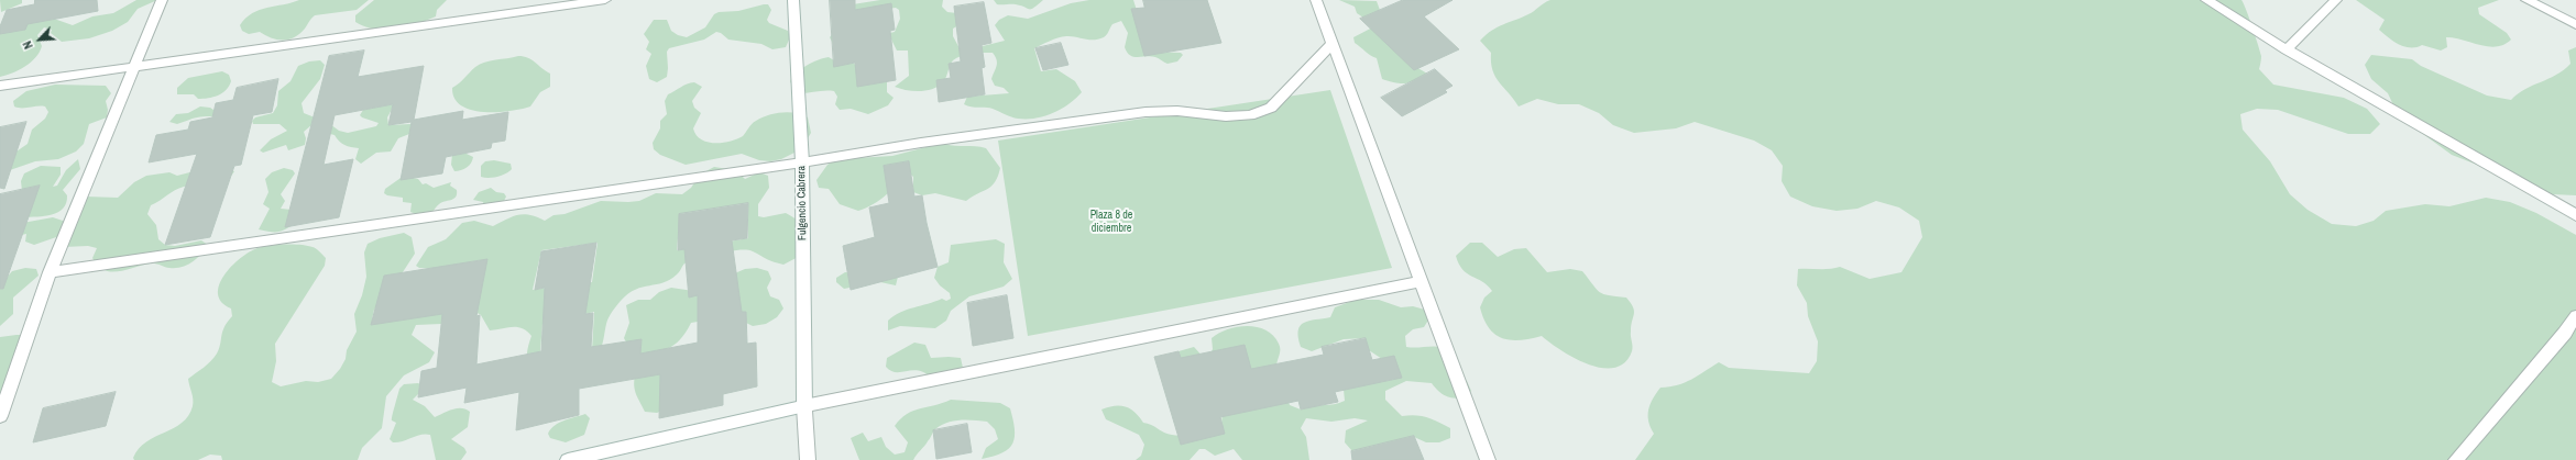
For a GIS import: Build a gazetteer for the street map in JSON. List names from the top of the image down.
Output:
{
  "streets": {
    "street": ["Fulgencio Cabrera"]
  },
  "parks": ["Plaza 8 de diciembre"],
  "north": "bottom left"
}
